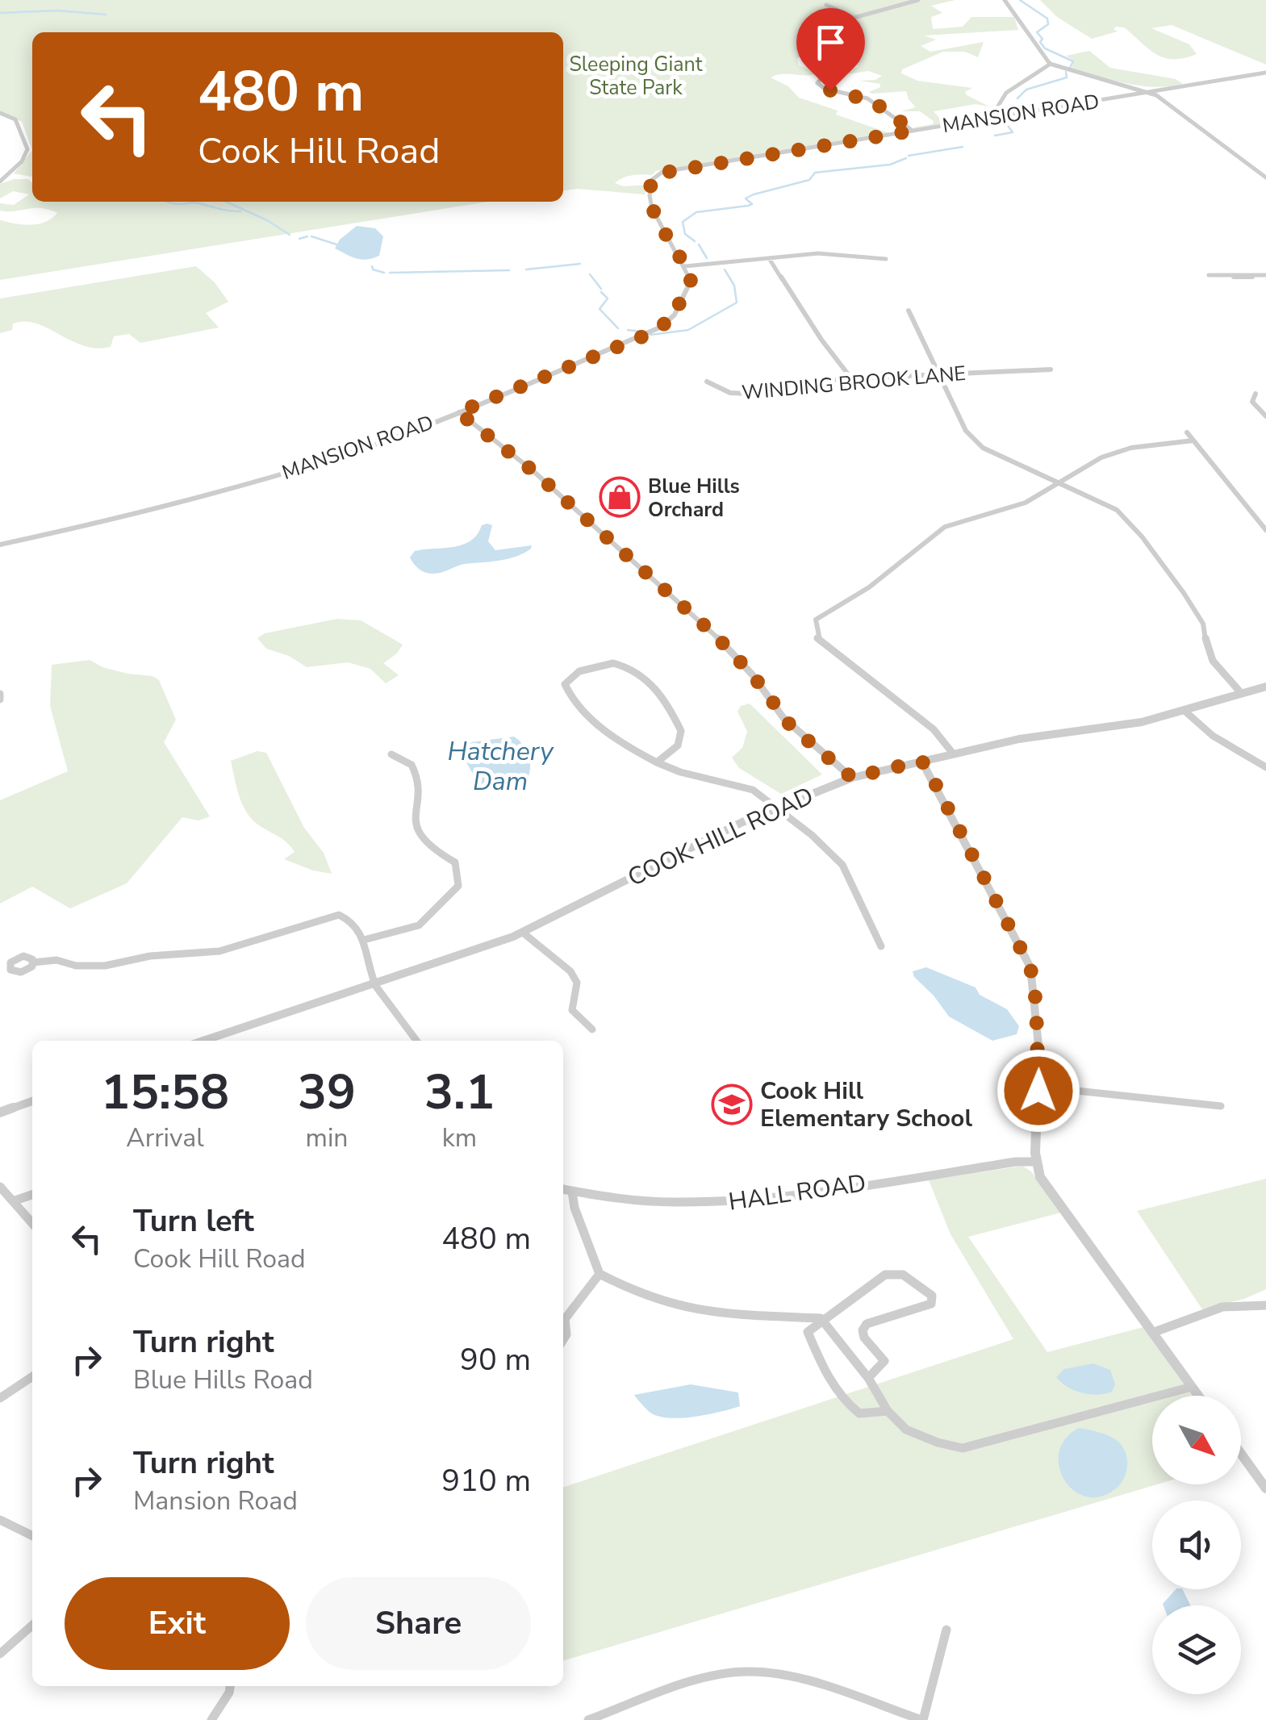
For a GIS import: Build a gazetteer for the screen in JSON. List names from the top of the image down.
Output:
{
  "streets": {
    "street": [
      "MANSION ROAD",
      "WINDING BROOK LANE",
      "COOK HILL ROAD",
      "HALL ROAD"
    ]
  },
  "water": ["Hatchery Dam"],
  "parks": ["Sleeping Giant State Park"],
  "places": {
    "shop": ["Blue Hills Orchard"],
    "school or university": ["Cook Hill Elementary School"]
  },
  "north": "bottom right",
  "page": {
    "turn": ["480 m", "Cook Hill Road"],
    "eta": [
      "15:58",
      "Arrival",
      "39",
      "min",
      "3.1",
      "km"
    ],
    "list": [
      {
        "name": "Turn left",
        "note": "Cook Hill Road",
        "value": "480 m"
      },
      {
        "name": "Turn right",
        "note": "Blue Hills Road",
        "value": "90 m"
      },
      {
        "name": "Turn right",
        "note": "Mansion Road",
        "value": "910 m"
      }
    ],
    "buttons": ["Exit", "Share"]
  }
}
